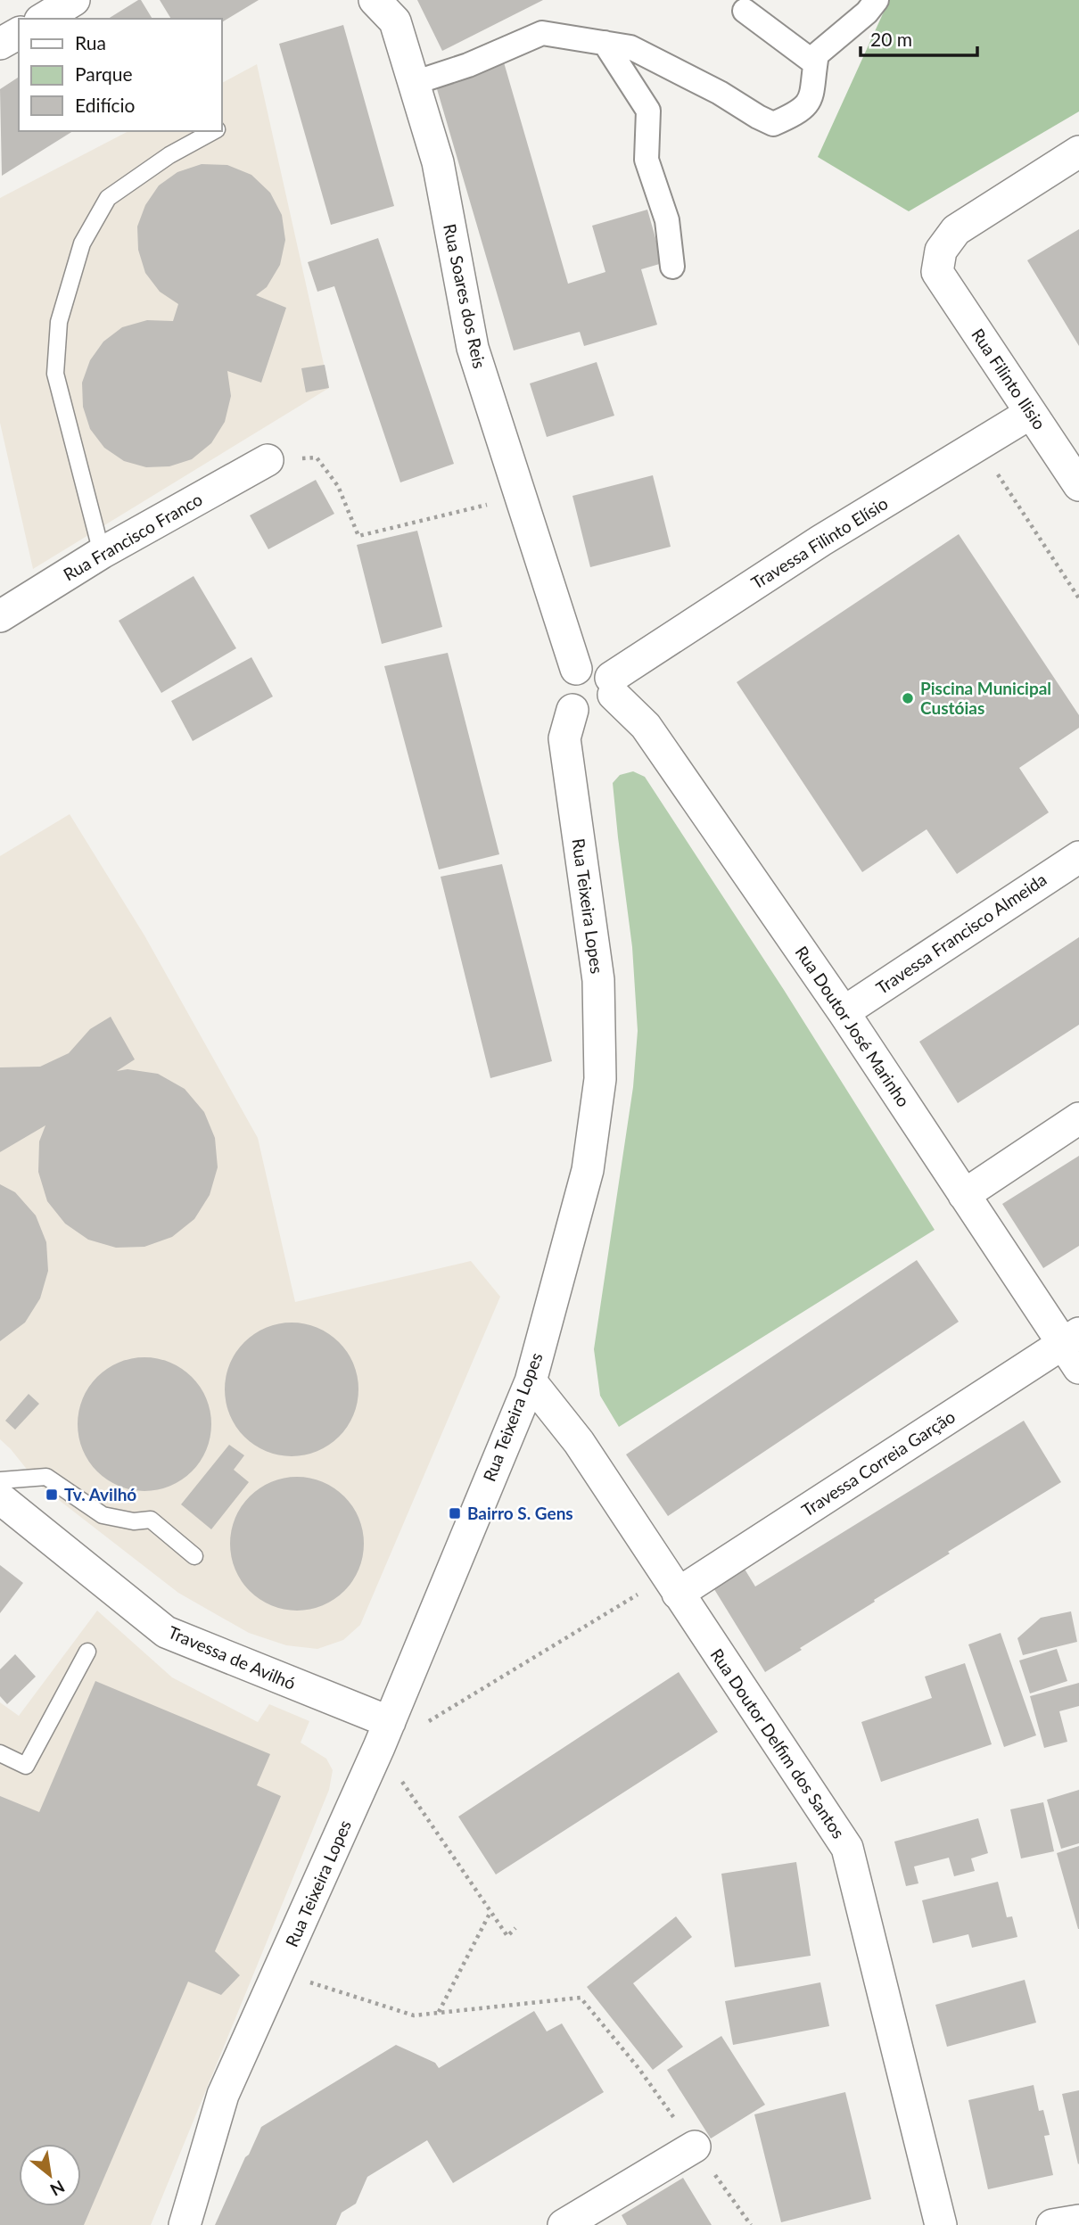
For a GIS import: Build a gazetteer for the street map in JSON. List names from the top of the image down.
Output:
{
  "streets": {
    "street": [
      "Rua Soares dos Reis",
      "Rua Filinto Ilisio",
      "Rua Francisco Franco",
      "Travessa Filinto Elísio",
      "Rua Teixeira Lopes",
      "Travessa Francisco Almeida",
      "Rua Doutor José Marinho",
      "Travessa Correia Garção",
      "Travessa de Avilhó",
      "Rua Doutor Delfim dos Santos"
    ]
  },
  "crossings": [
    ["Rua Soares dos Reis", "Travessa Filinto Elísio"],
    ["Rua Soares dos Reis", "Rua Teixeira Lopes"],
    ["Rua Soares dos Reis", "Rua Doutor José Marinho"],
    ["Rua Filinto Ilisio", "Travessa Filinto Elísio"],
    ["Travessa Filinto Elísio", "Rua Teixeira Lopes"],
    ["Travessa Filinto Elísio", "Rua Doutor José Marinho"],
    ["Rua Teixeira Lopes", "Rua Doutor José Marinho"],
    ["Rua Teixeira Lopes", "Travessa de Avilhó"],
    ["Rua Teixeira Lopes", "Rua Doutor Delfim dos Santos"],
    ["Travessa Francisco Almeida", "Rua Doutor José Marinho"],
    ["Rua Doutor José Marinho", "Travessa Correia Garção"],
    ["Travessa Correia Garção", "Rua Doutor Delfim dos Santos"]
  ],
  "places": {
    "other": ["Piscina Municipal Custóias"],
    "transit": ["Tv. Avilhó", "Bairro S. Gens"]
  },
  "legend": ["Rua", "Parque", "Edifício"],
  "scale_bar": "20 m",
  "north": "bottom right"
}
